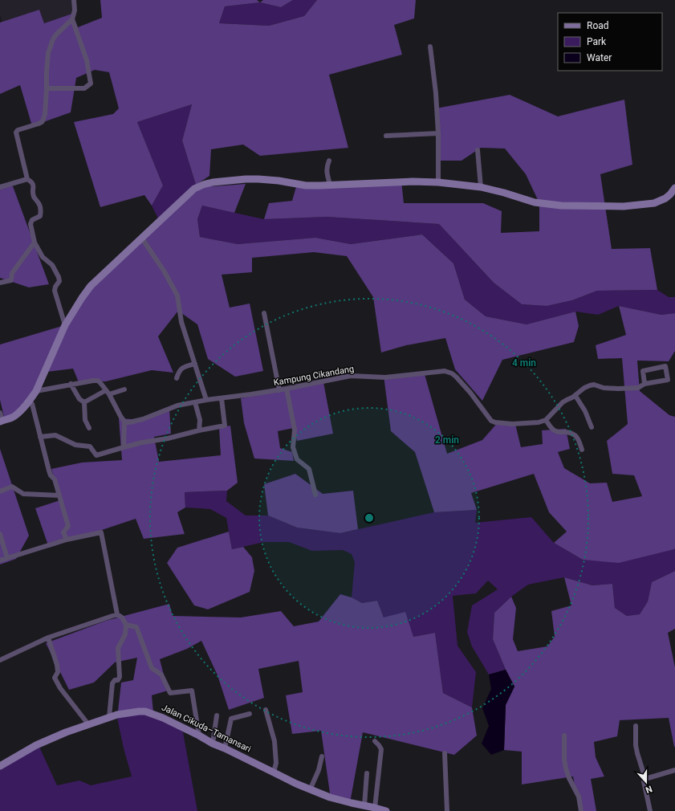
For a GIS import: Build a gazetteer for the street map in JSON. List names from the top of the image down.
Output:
{
  "streets": {
    "street": ["Kampung Cikandang", "Jalan Cikuda–Tamansari"]
  },
  "legend": ["Road", "Park", "Water"],
  "north": "bottom",
  "rings": ["4 min", "2 min"]
}
